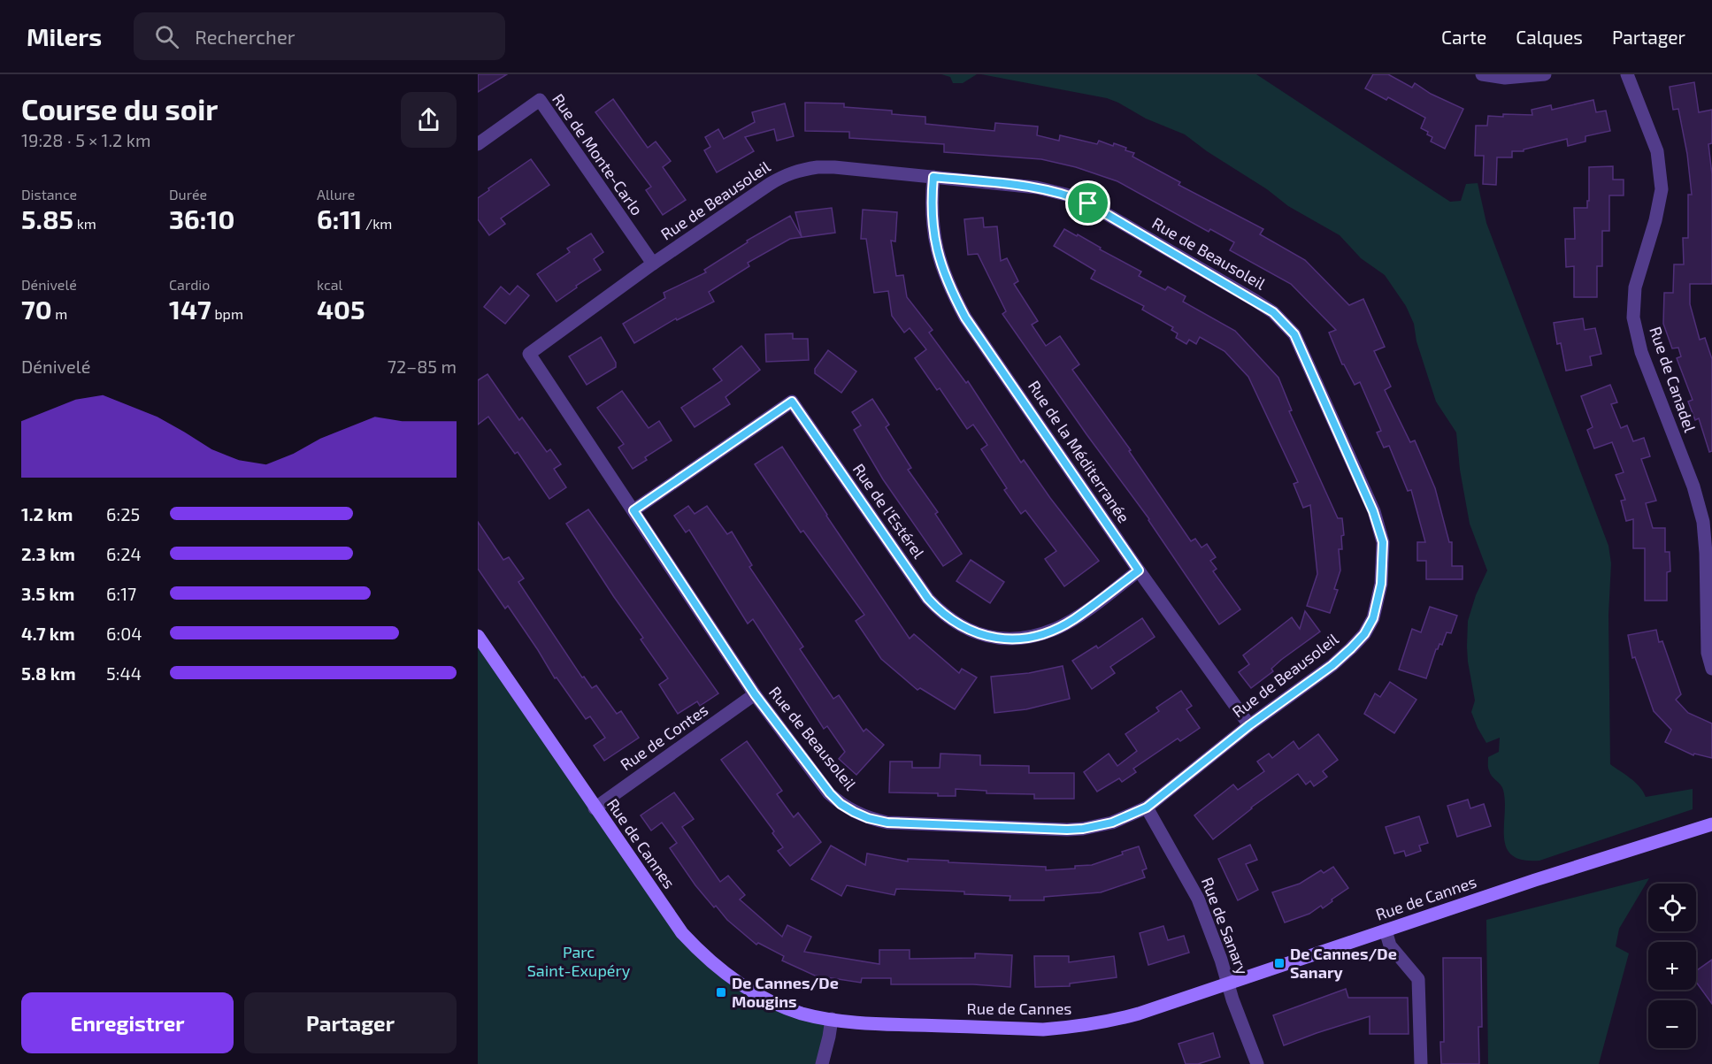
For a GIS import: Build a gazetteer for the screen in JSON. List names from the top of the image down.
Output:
{
  "streets": {
    "street": [
      "Rue de Monte-Carlo",
      "Rue de Beausoleil",
      "Rue de Canadel",
      "Rue de la Méditerranée",
      "Rue de l'Estérel",
      "Rue de Contes",
      "Rue de Cannes",
      "Rue de Sanary"
    ]
  },
  "crossings": [
    ["Rue de Monte-Carlo", "Rue de Beausoleil"],
    ["Rue de Beausoleil", "Rue de la Méditerranée"],
    ["Rue de Beausoleil", "Rue de l'Estérel"],
    ["Rue de Beausoleil", "Rue de Contes"],
    ["Rue de Beausoleil", "Rue de Sanary"],
    ["Rue de la Méditerranée", "Rue de l'Estérel"],
    ["Rue de Contes", "Rue de Cannes"],
    ["Rue de Cannes", "Rue de Sanary"]
  ],
  "parks": ["Parc Saint-Exupéry"],
  "places": {
    "transit": ["De Cannes/De Sanary", "De Cannes/De Mougins"]
  },
  "page": {
    "header": "Milers",
    "search": "Rechercher",
    "nav": ["Carte", "Calques", "Partager"],
    "heading": ["Course du soir", "19:28 · 5 × 1.2 km"],
    "stats": [
      ["Distance", "5.85 km"],
      ["Durée", "36:10"],
      ["Allure", "6:11 /km"],
      ["Dénivelé", "70 m"],
      ["Cardio", "147 bpm"],
      ["kcal", "405"]
    ],
    "chart": ["Dénivelé", "72–85 m"],
    "list": [
      {
        "name": "1.2 km",
        "note": "6:25"
      },
      {
        "name": "2.3 km",
        "note": "6:24"
      },
      {
        "name": "3.5 km",
        "note": "6:17"
      },
      {
        "name": "4.7 km",
        "note": "6:04"
      },
      {
        "name": "5.8 km",
        "note": "5:44"
      }
    ],
    "map_buttons": ["+", "−"],
    "buttons": ["Enregistrer", "Partager"]
  }
}
